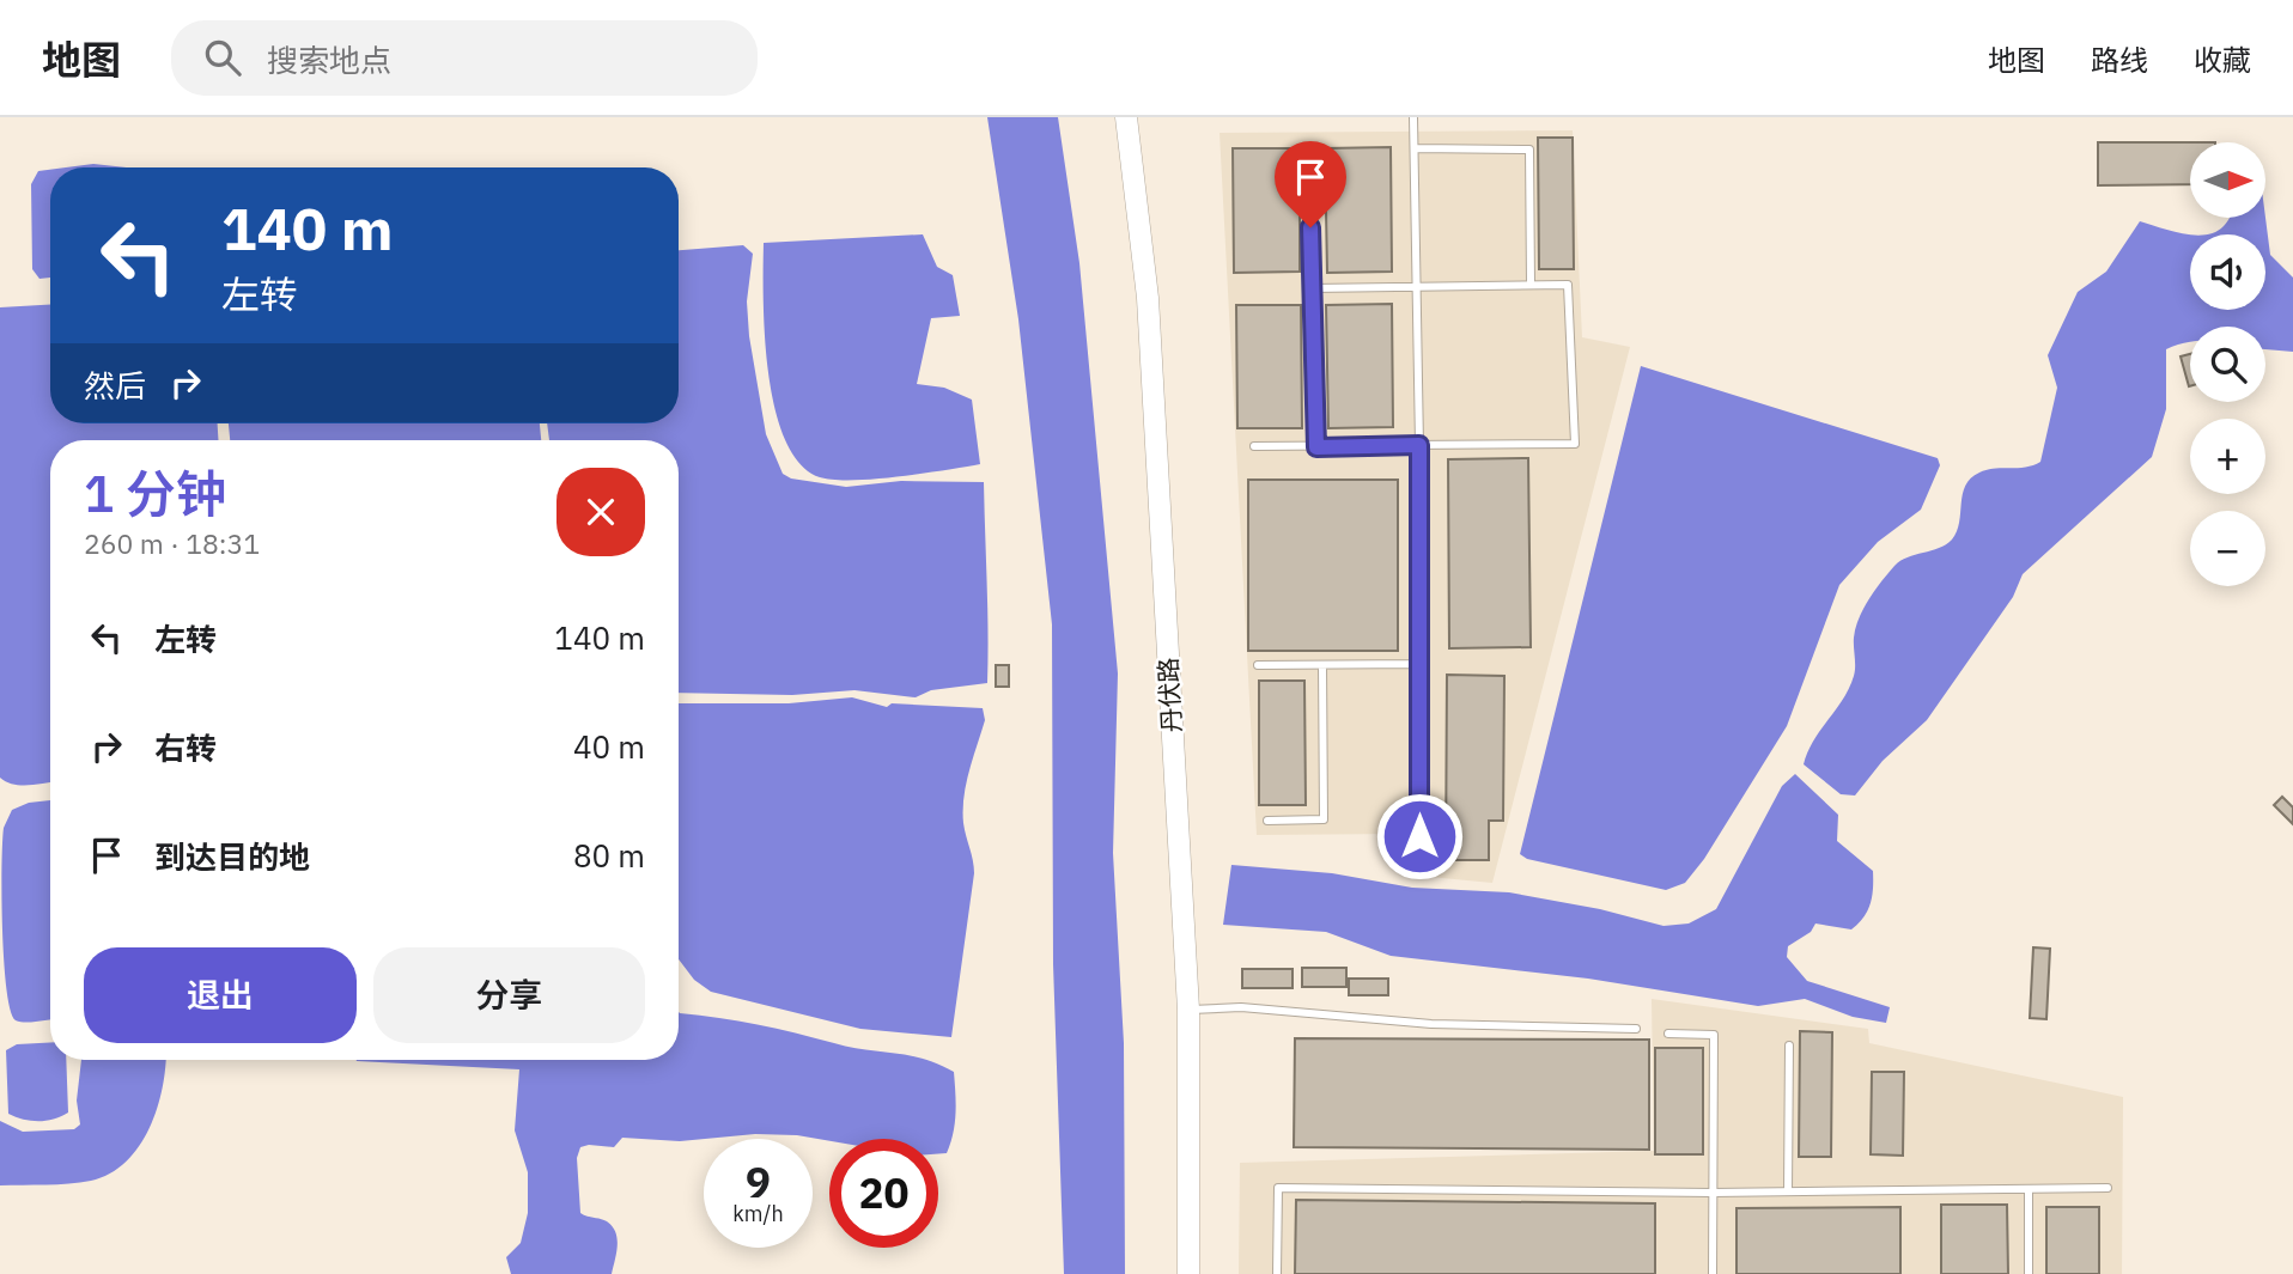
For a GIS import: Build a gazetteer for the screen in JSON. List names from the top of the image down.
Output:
{
  "streets": {
    "main road": ["丹伏路"]
  },
  "north": "right",
  "page": {
    "header": "地图",
    "search": "搜索地点",
    "nav": ["地图", "路线", "收藏"],
    "map_buttons": ["+", "−"],
    "turn": ["140 m", "左转"],
    "then": "然后",
    "heading": ["1 分钟", "260 m · 18:31"],
    "list": [
      {
        "name": "左转",
        "value": "140 m"
      },
      {
        "name": "右转",
        "value": "40 m"
      },
      {
        "name": "到达目的地",
        "value": "80 m"
      }
    ],
    "buttons": ["退出", "分享"],
    "speed": "9 km/h",
    "limit": "20"
  }
}
